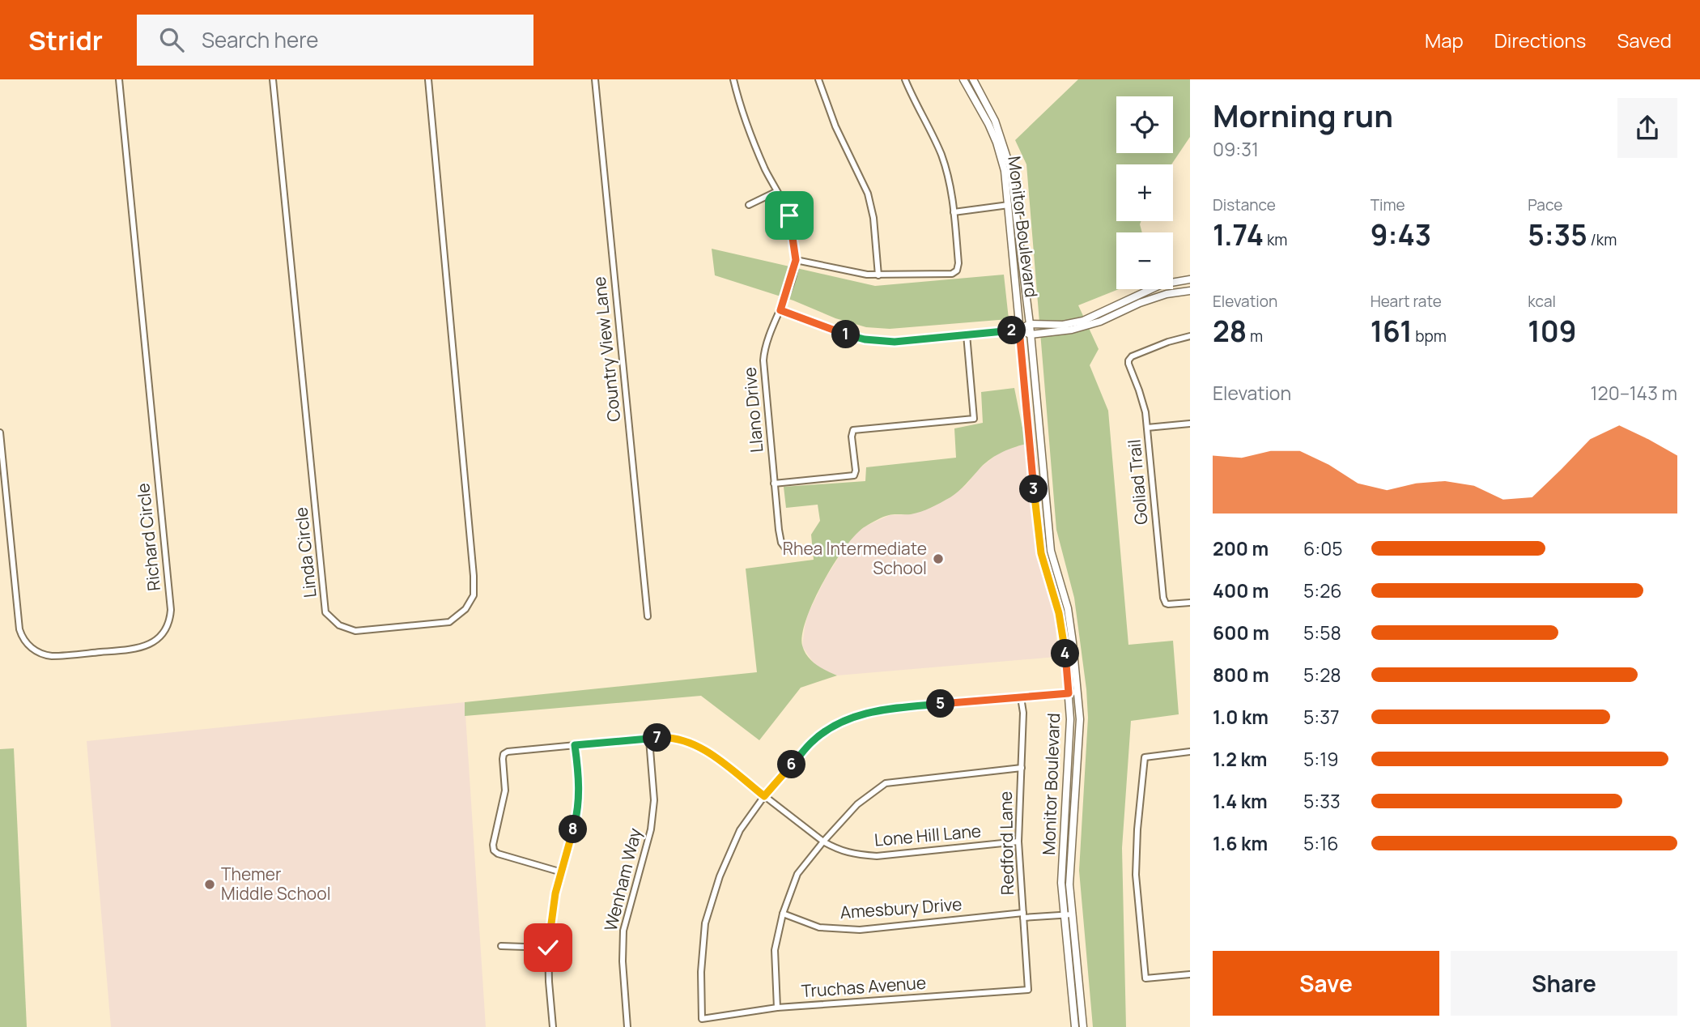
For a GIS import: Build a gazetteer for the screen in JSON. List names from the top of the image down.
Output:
{
  "streets": {
    "street": [
      "Monitor Boulevard",
      "Country View Lane",
      "Llano Drive",
      "Goliad Trail",
      "Richard Circle",
      "Linda Circle",
      "Lone Hill Lane",
      "Redford Lane",
      "Wenham Way",
      "Amesbury Drive",
      "Truchas Avenue"
    ]
  },
  "crossings": [
    ["Monitor Boulevard", "Amesbury Drive"],
    ["Lone Hill Lane", "Redford Lane"],
    ["Lone Hill Lane", "Wenham Way"],
    ["Lone Hill Lane", "Truchas Avenue"],
    ["Redford Lane", "Amesbury Drive"],
    ["Redford Lane", "Truchas Avenue"]
  ],
  "places": ["Rhea Intermediate School", "Themer Middle School"],
  "page": {
    "header": "Stridr",
    "search": "Search here",
    "nav": ["Map", "Directions", "Saved"],
    "heading": ["Morning run", "09:31"],
    "map_buttons": ["+", "−"],
    "stats": [
      ["Distance", "1.74 km"],
      ["Time", "9:43"],
      ["Pace", "5:35 /km"],
      ["Elevation", "28 m"],
      ["Heart rate", "161 bpm"],
      ["kcal", "109"]
    ],
    "pins": [
      "2",
      "1",
      "3",
      "4",
      "5",
      "7",
      "6",
      "8"
    ],
    "chart": ["Elevation", "120–143 m"],
    "list": [
      {
        "name": "200 m",
        "note": "6:05"
      },
      {
        "name": "400 m",
        "note": "5:26"
      },
      {
        "name": "600 m",
        "note": "5:58"
      },
      {
        "name": "800 m",
        "note": "5:28"
      },
      {
        "name": "1.0 km",
        "note": "5:37"
      },
      {
        "name": "1.2 km",
        "note": "5:19"
      },
      {
        "name": "1.4 km",
        "note": "5:33"
      },
      {
        "name": "1.6 km",
        "note": "5:16"
      }
    ],
    "buttons": ["Save", "Share"]
  }
}
